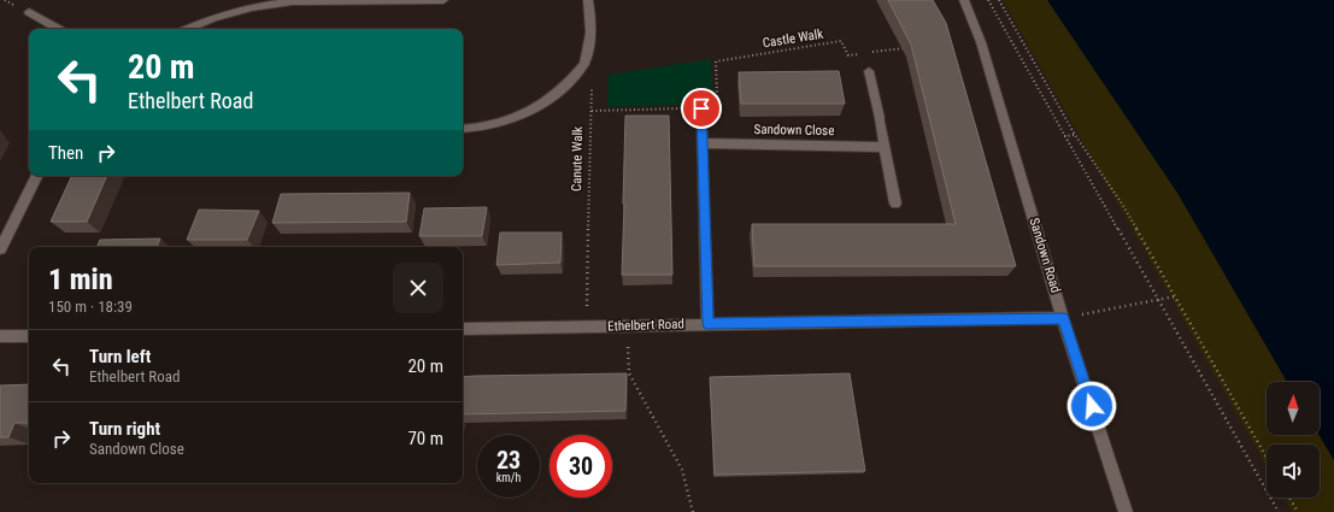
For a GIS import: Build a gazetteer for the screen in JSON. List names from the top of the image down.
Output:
{
  "streets": {
    "street": ["Sandown Close", "Sandown Road", "Ethelbert Road"],
    "path": ["Castle Walk", "Canute Walk"]
  },
  "crossings": [
    ["Canute Walk", "Ethelbert Road"],
    ["Sandown Road", "Ethelbert Road"]
  ],
  "north": "top",
  "page": {
    "turn": ["20 m", "Ethelbert Road"],
    "then": "Then",
    "heading": ["1 min", "150 m · 18:39"],
    "list": [
      {
        "name": "Turn left",
        "note": "Ethelbert Road",
        "value": "20 m"
      },
      {
        "name": "Turn right",
        "note": "Sandown Close",
        "value": "70 m"
      }
    ],
    "speed": "23 km/h",
    "limit": "30"
  }
}
